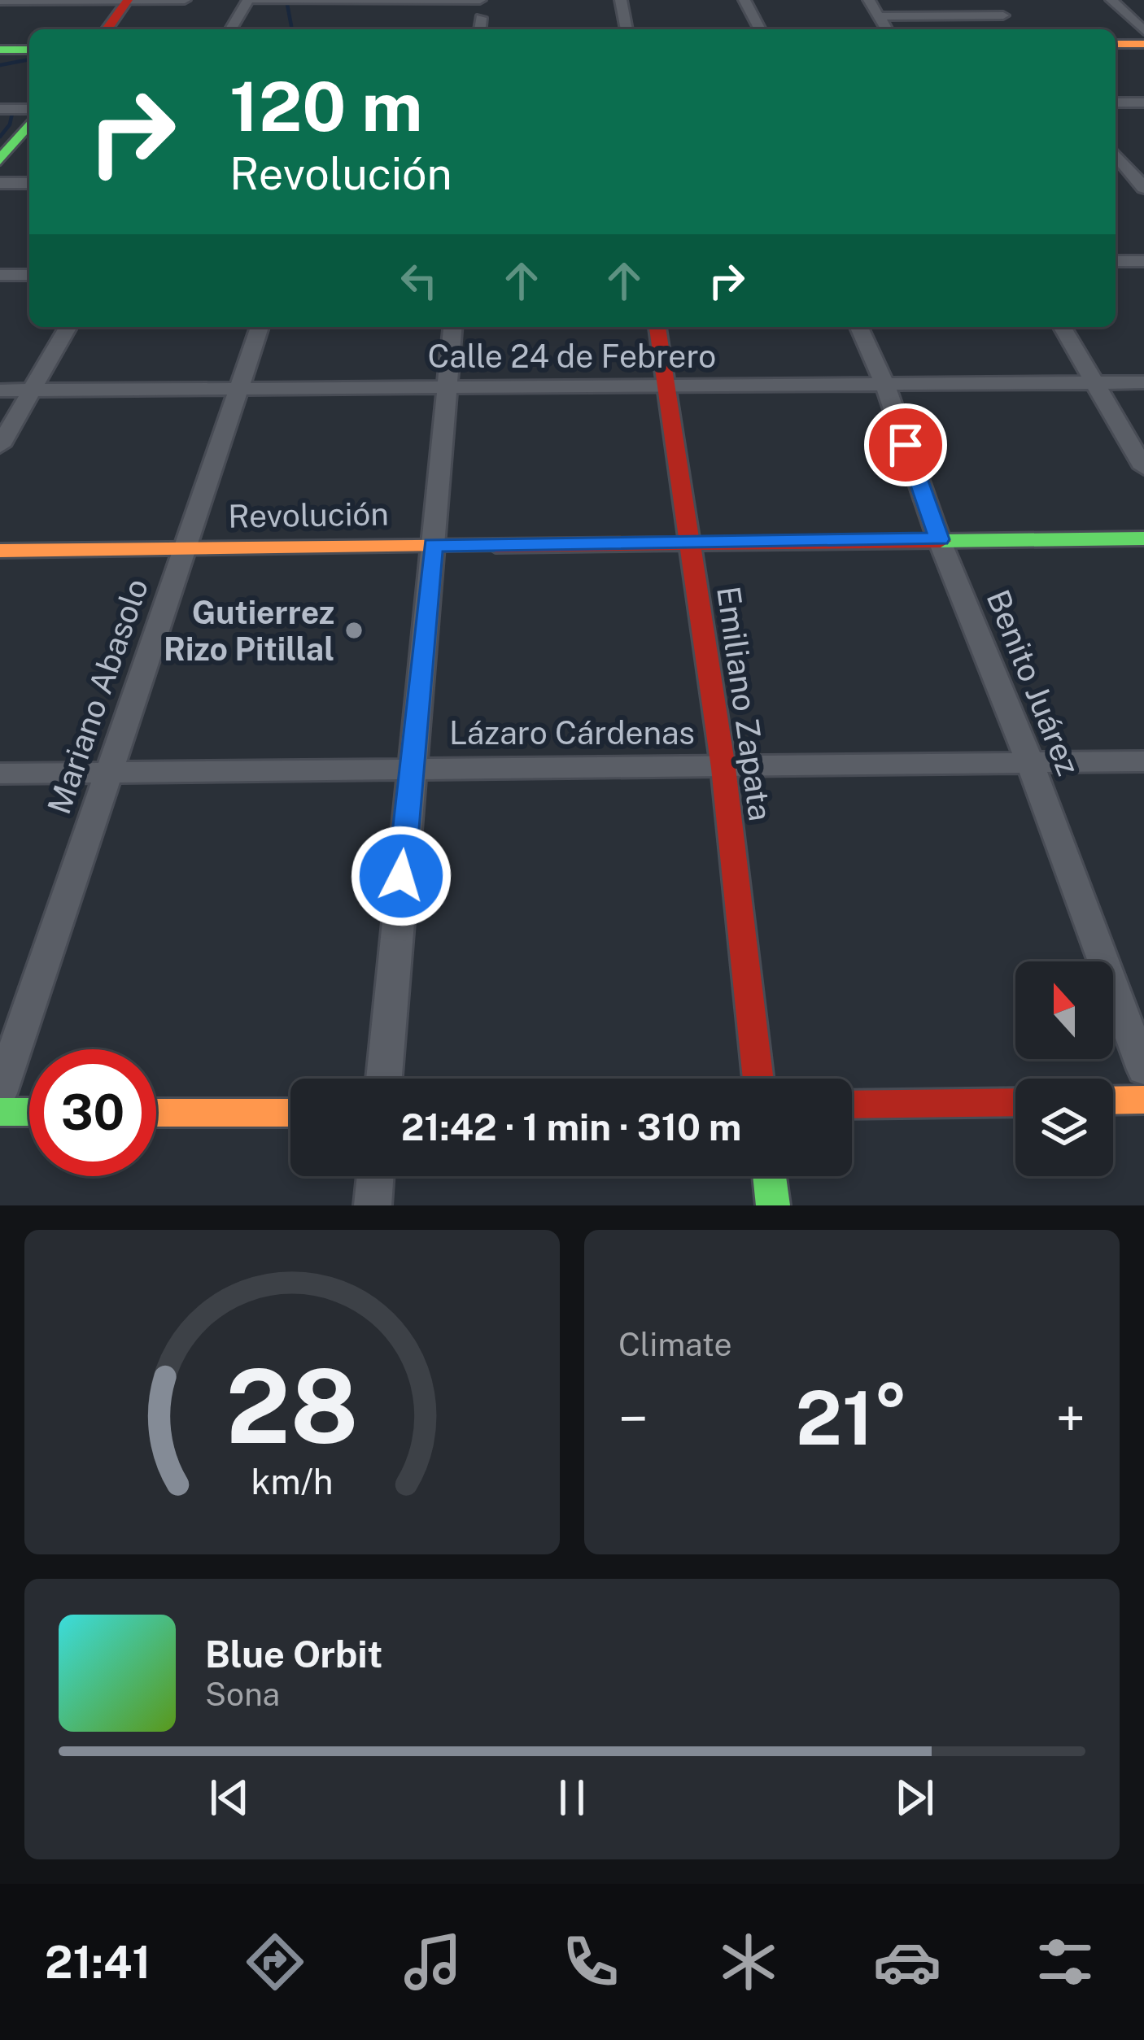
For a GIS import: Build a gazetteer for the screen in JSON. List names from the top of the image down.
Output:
{
  "streets": {
    "street": [
      "Calle 24 de Febrero",
      "Revolución",
      "Benito Juárez",
      "Mariano Abasolo",
      "Emiliano Zapata",
      "Lázaro Cárdenas"
    ]
  },
  "crossings": [
    ["Calle 24 de Febrero", "Benito Juárez"],
    ["Calle 24 de Febrero", "Mariano Abasolo"],
    ["Calle 24 de Febrero", "Emiliano Zapata"],
    ["Revolución", "Benito Juárez"],
    ["Revolución", "Mariano Abasolo"],
    ["Revolución", "Emiliano Zapata"],
    ["Benito Juárez", "Lázaro Cárdenas"],
    ["Mariano Abasolo", "Lázaro Cárdenas"],
    ["Emiliano Zapata", "Lázaro Cárdenas"]
  ],
  "places": ["Gutierrez Rizo Pitillal"],
  "north": "top",
  "page": {
    "turn": ["120 m", "Revolución"],
    "limit": "30",
    "trip": "21:42 · 1 min · 310 m",
    "tile": "Climate",
    "heat": ["−", "21°", "+"],
    "song": ["Blue Orbit", "Sona"],
    "tabs": "21:41",
    "gauge": ["28", "km/h"]
  }
}
